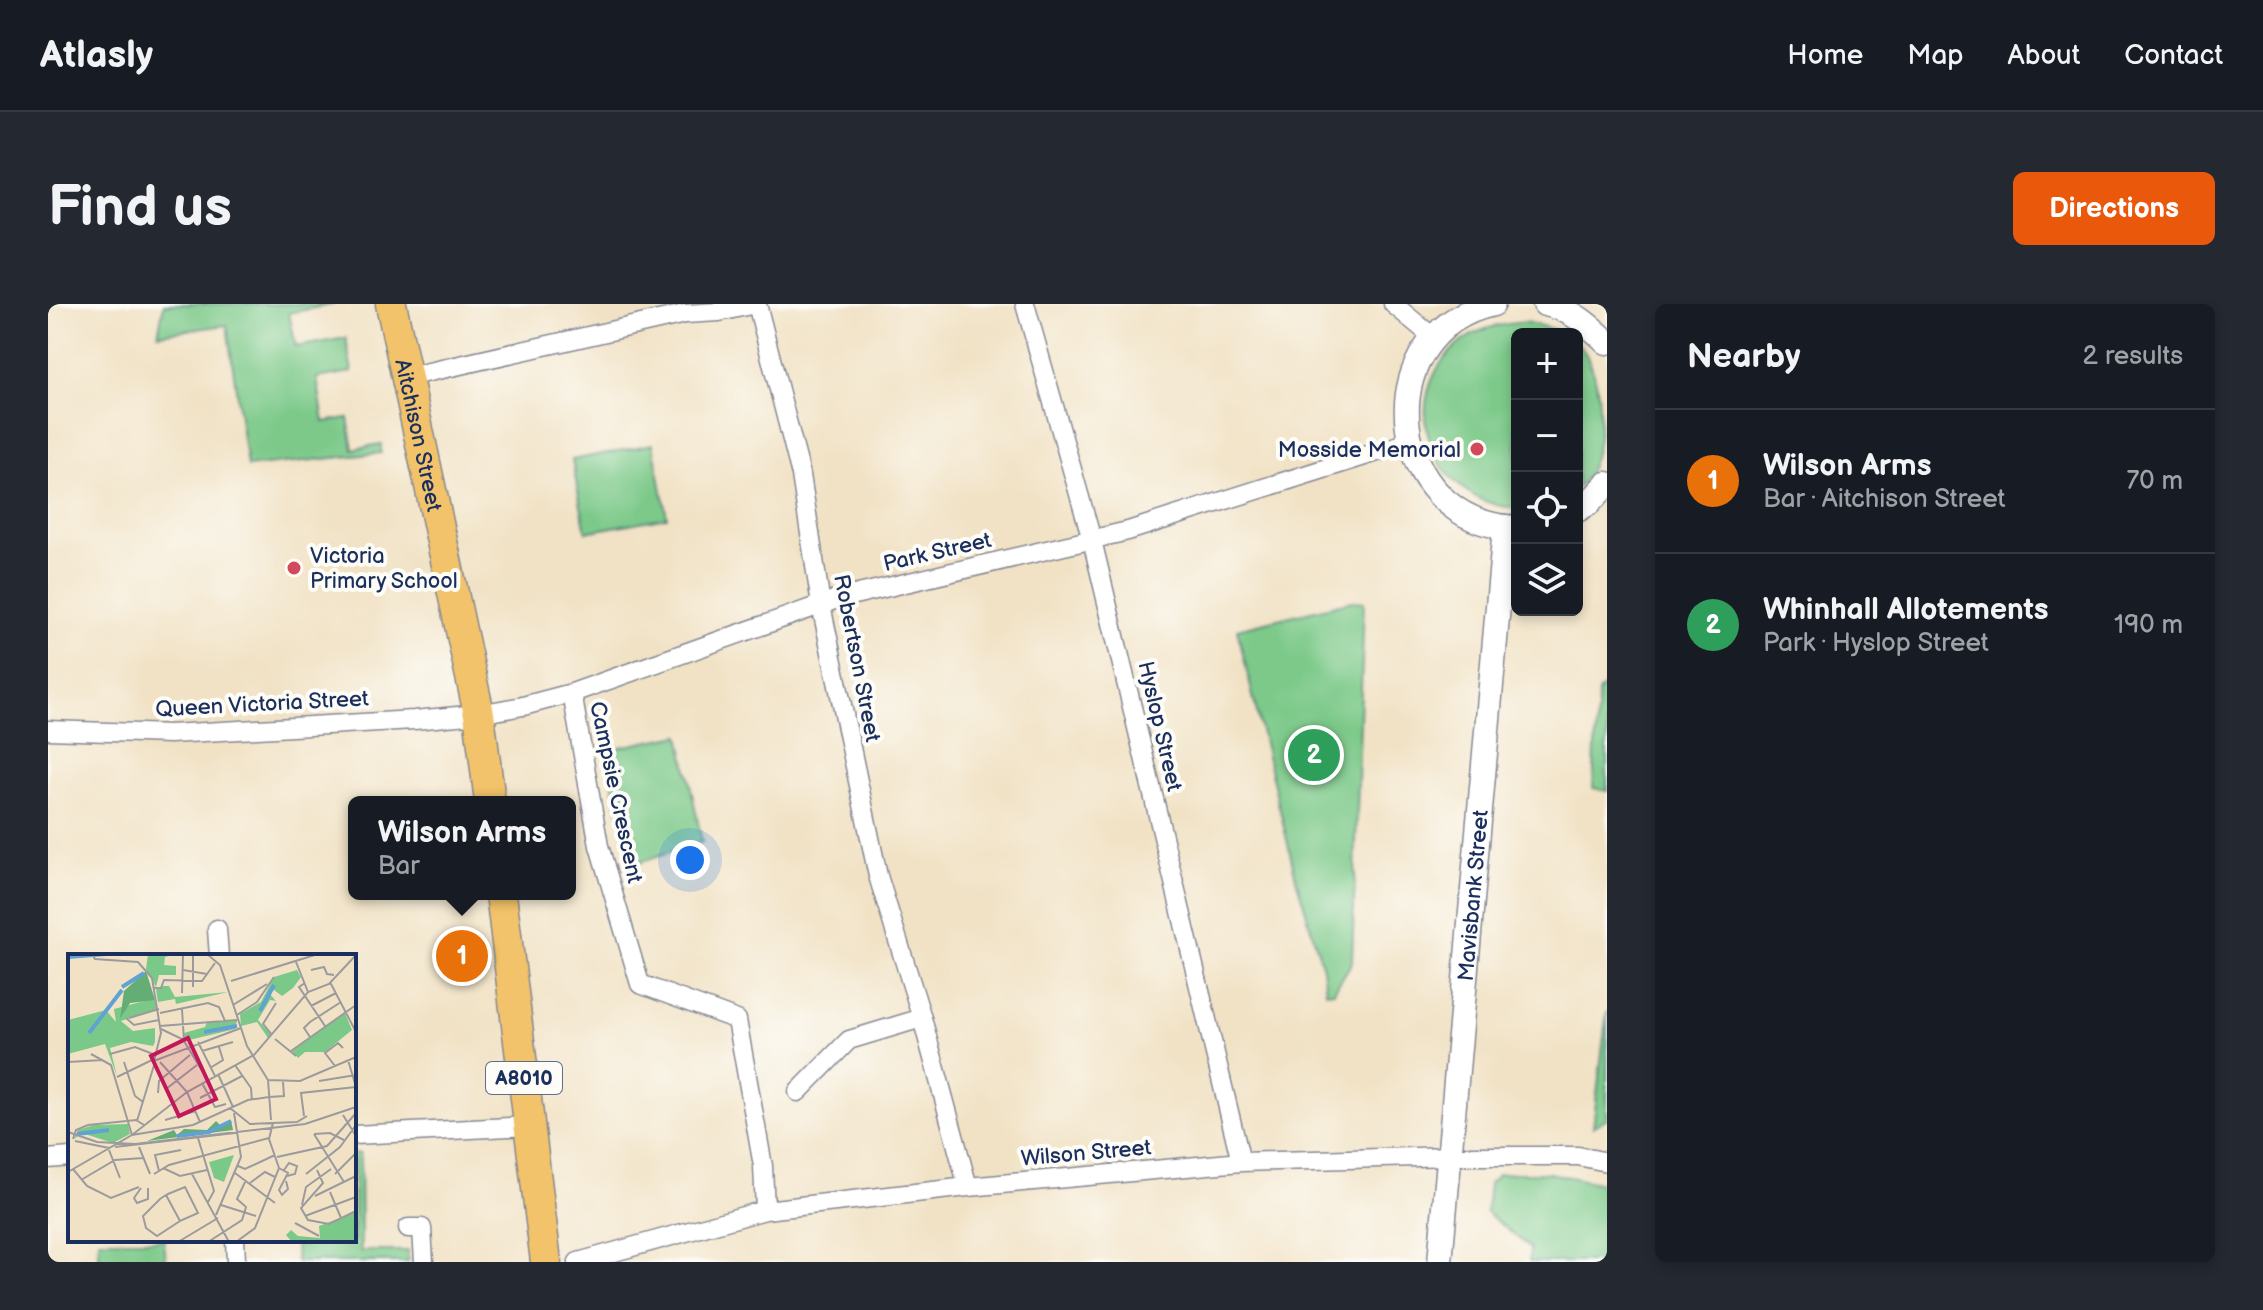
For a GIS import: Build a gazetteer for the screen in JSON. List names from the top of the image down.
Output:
{
  "streets": {
    "main road": ["Aitchison Street", "A8010"],
    "street": [
      "Park Street",
      "Robertson Street",
      "Queen Victoria Street",
      "Hyslop Street",
      "Campsie Crescent",
      "Mavisbank Street",
      "Wilson Street"
    ]
  },
  "crossings": [
    ["Aitchison Street", "Park Street"],
    ["Aitchison Street", "Robertson Street"],
    ["Aitchison Street", "Queen Victoria Street"],
    ["Park Street", "Robertson Street"],
    ["Park Street", "Queen Victoria Street"],
    ["Park Street", "Hyslop Street"],
    ["Park Street", "Campsie Crescent"],
    ["Robertson Street", "Wilson Street"],
    ["Hyslop Street", "Wilson Street"],
    ["Campsie Crescent", "Wilson Street"],
    ["Mavisbank Street", "Wilson Street"]
  ],
  "places": ["Mosside Memorial", "Victoria Primary School"],
  "page": {
    "header": "Atlasly",
    "nav": [
      "Home",
      "Map",
      "About",
      "Contact"
    ],
    "buttons": "Directions",
    "title": "Find us",
    "heading": ["Nearby", "2 results"],
    "map_buttons": ["+", "−"],
    "list": [
      {
        "mark": "1",
        "name": "Wilson Arms",
        "note": "Bar · Aitchison Street",
        "value": "70 m"
      },
      {
        "mark": "2",
        "name": "Whinhall Allotements",
        "note": "Park · Hyslop Street",
        "value": "190 m"
      }
    ],
    "pins": ["2", "1"],
    "popup": ["Wilson Arms", "Bar"]
  }
}
